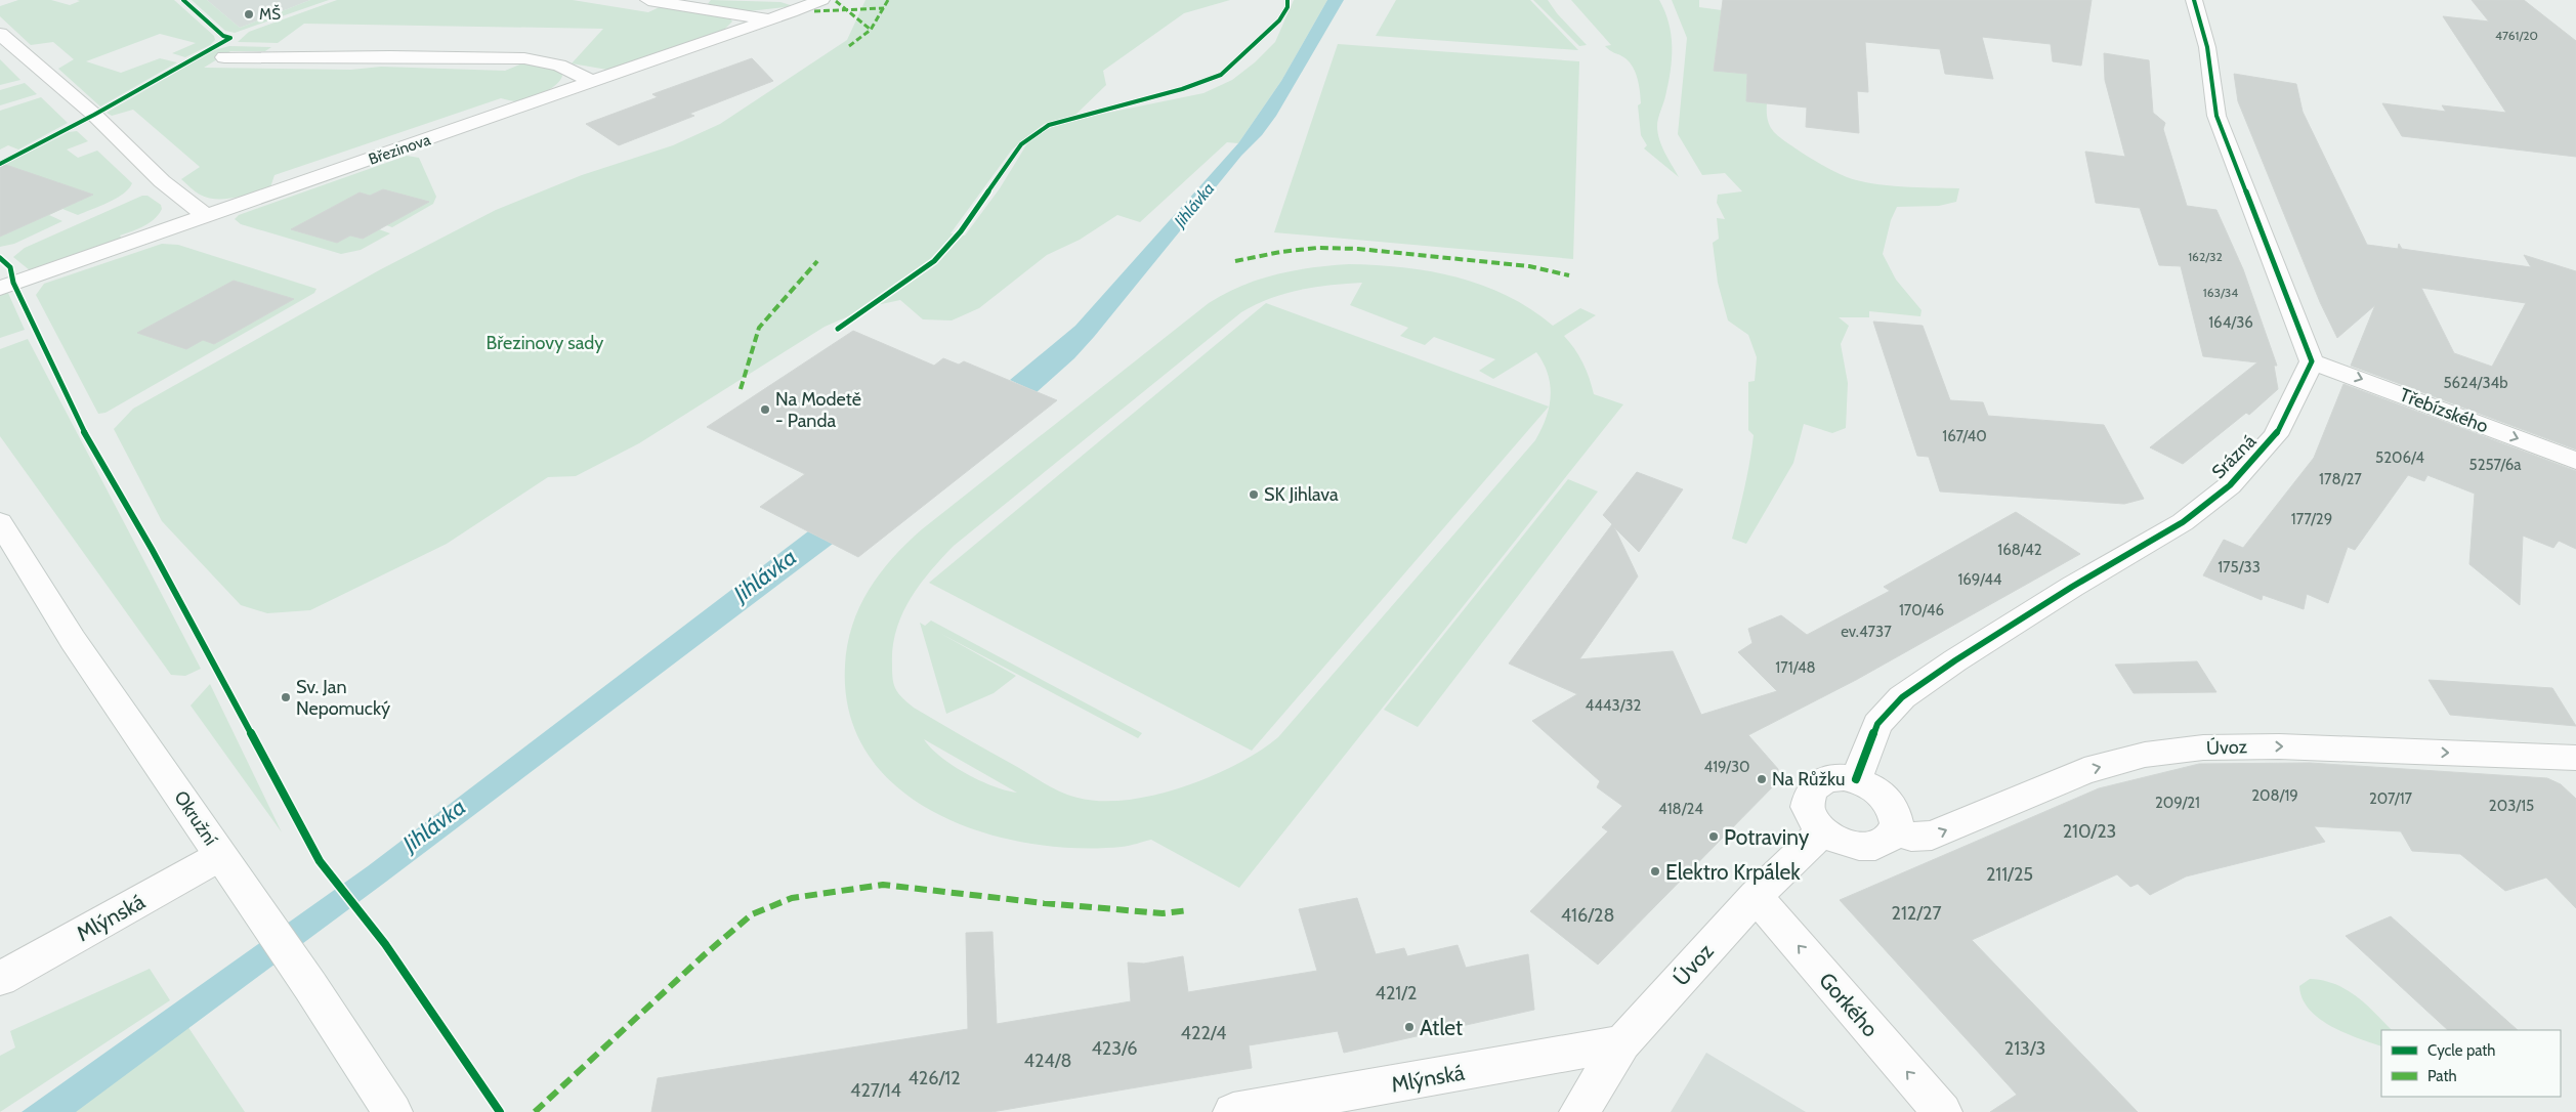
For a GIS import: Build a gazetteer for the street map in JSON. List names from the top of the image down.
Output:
{
  "streets": {
    "street": [
      "Březinova",
      "Třebízského",
      "Srázná",
      "Úvoz",
      "Okružní",
      "Mlýnská",
      "Gorkého"
    ]
  },
  "crossings": [
    ["Třebízského", "Srázná"],
    ["Srázná", "Úvoz"],
    ["Úvoz", "Mlýnská"],
    ["Úvoz", "Gorkého"],
    ["Okružní", "Mlýnská"]
  ],
  "one_way": ["Třebízského", "Úvoz", "Gorkého"],
  "water": ["Jihlávka"],
  "parks": ["Březinovy sady"],
  "places": [
    "MŠ",
    "Na Modetě - Panda",
    "SK Jihlava",
    "Sv. Jan Nepomucký",
    "Na Růžku",
    "Potraviny",
    "Elektro Krpálek",
    "Atlet"
  ],
  "house_numbers": [
    "4761/20",
    "162/32",
    "163/34",
    "164/36",
    "5624/34b",
    "167/40",
    "5206/4",
    "5257/6a",
    "178/27",
    "177/29",
    "168/42",
    "175/33",
    "169/44",
    "170/46",
    "ev.4737",
    "171/48",
    "4443/32",
    "419/30",
    "208/19",
    "207/17",
    "209/21",
    "203/15",
    "418/24",
    "210/23",
    "211/25",
    "212/27",
    "416/28",
    "421/2",
    "422/4",
    "423/6",
    "213/3",
    "424/8",
    "426/12",
    "427/14"
  ],
  "legend": ["Cycle path", "Path"]
}
